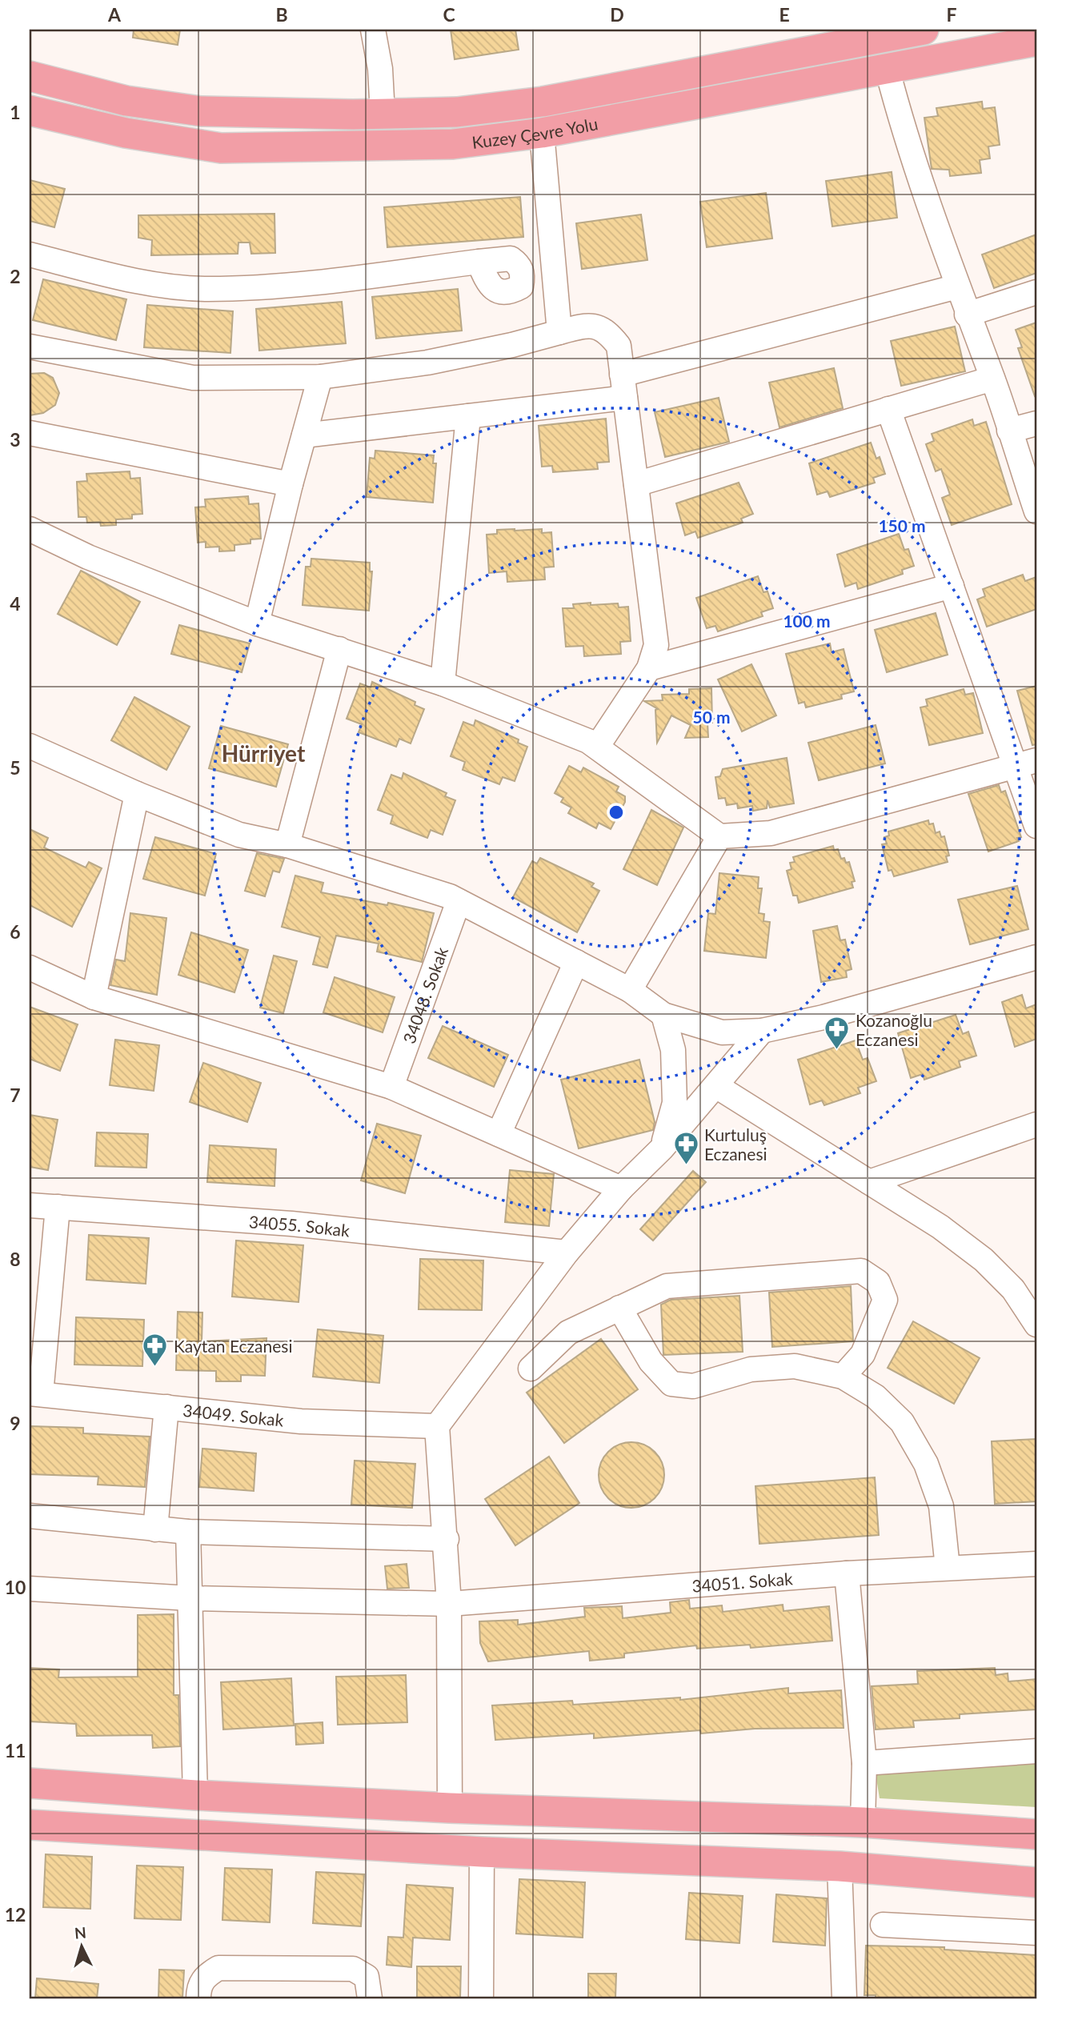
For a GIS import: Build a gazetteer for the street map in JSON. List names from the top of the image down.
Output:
{
  "streets": {
    "main road": ["Kuzey Çevre Yolu"],
    "street": [
      "34048. Sokak",
      "34055. Sokak",
      "34049. Sokak",
      "34051. Sokak"
    ]
  },
  "districts": ["Hürriyet"],
  "places": {
    "pharmacy": ["Kozanoğlu Eczanesi", "Kurtuluş Eczanesi", "Kaytan Eczanesi"]
  },
  "north": "top",
  "grid": {
    "columns": [
      "A",
      "B",
      "C",
      "D",
      "E",
      "F"
    ],
    "rows": [
      "1",
      "2",
      "3",
      "4",
      "5",
      "6",
      "7",
      "8",
      "9",
      "10",
      "11",
      "12"
    ]
  },
  "rings": ["150 m", "100 m", "50 m"]
}
